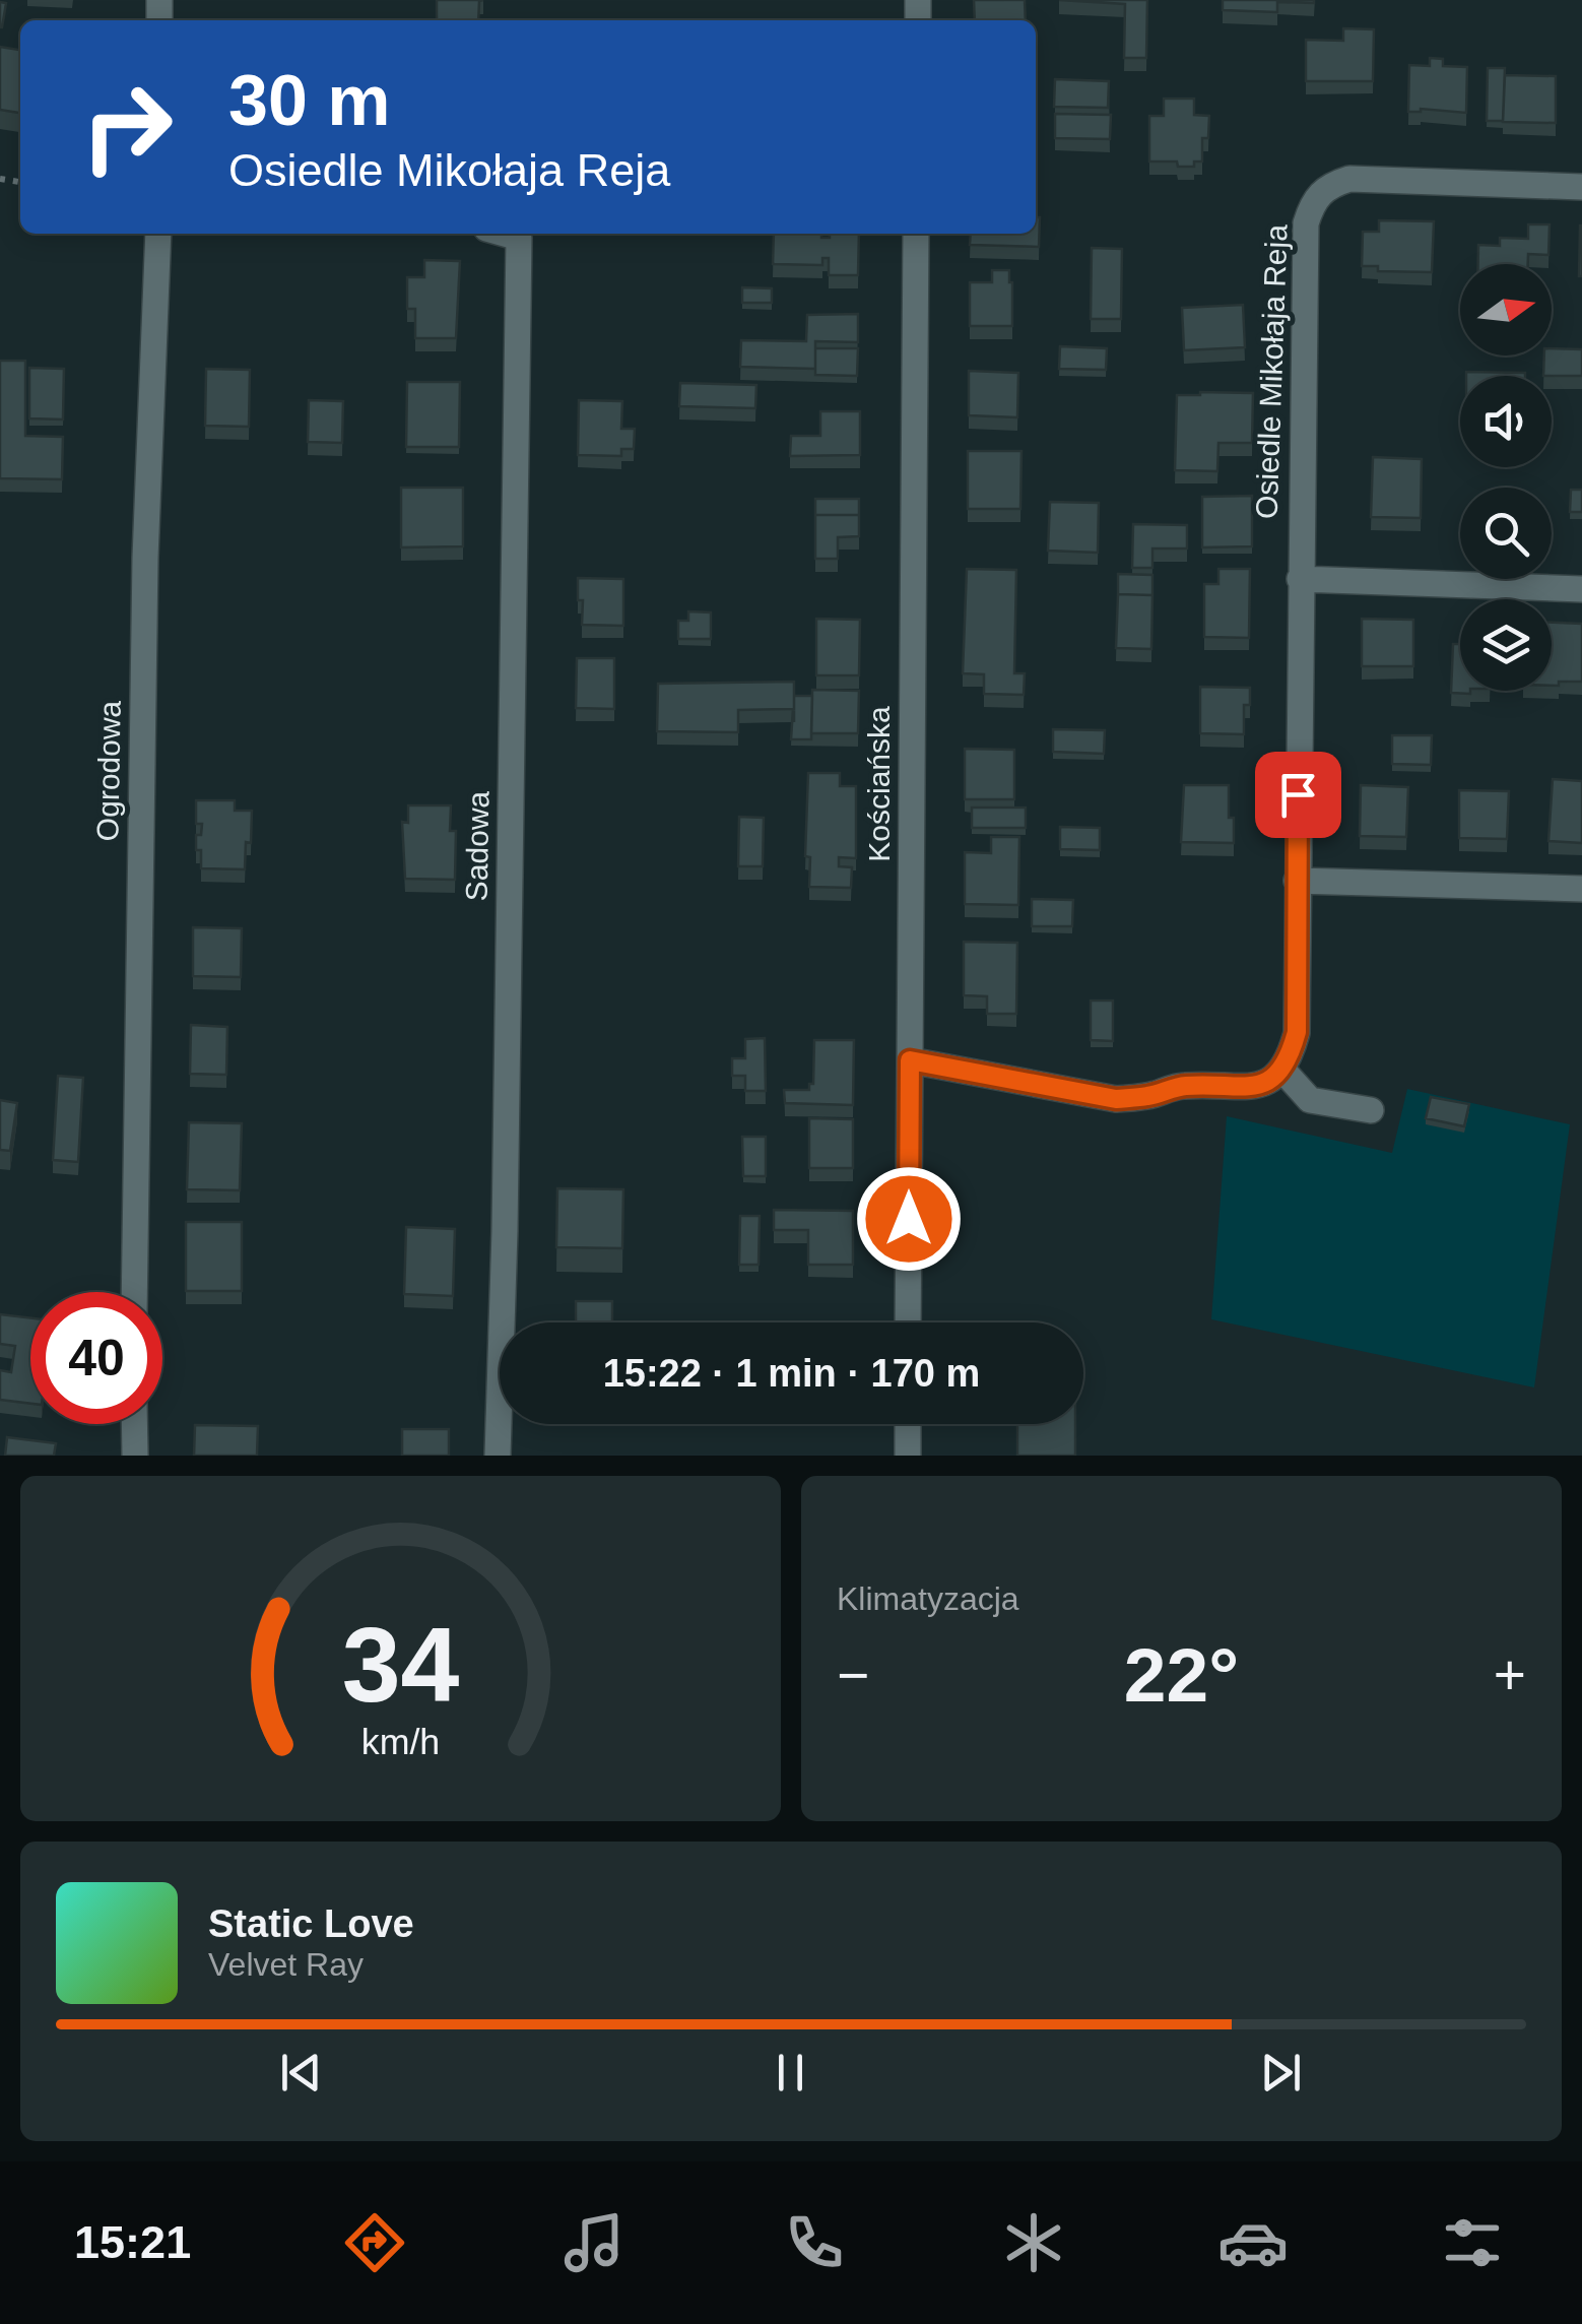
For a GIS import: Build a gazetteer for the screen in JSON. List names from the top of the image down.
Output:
{
  "streets": {
    "street": [
      "Osiedle Mikołaja Reja",
      "Ogrodowa",
      "Kościańska",
      "Sadowa"
    ]
  },
  "north": "right",
  "page": {
    "turn": ["30 m", "Osiedle Mikołaja Reja"],
    "limit": "40",
    "trip": "15:22 · 1 min · 170 m",
    "tile": "Klimatyzacja",
    "heat": ["−", "22°", "+"],
    "song": ["Static Love", "Velvet Ray"],
    "tabs": "15:21",
    "gauge": ["34", "km/h"]
  }
}
